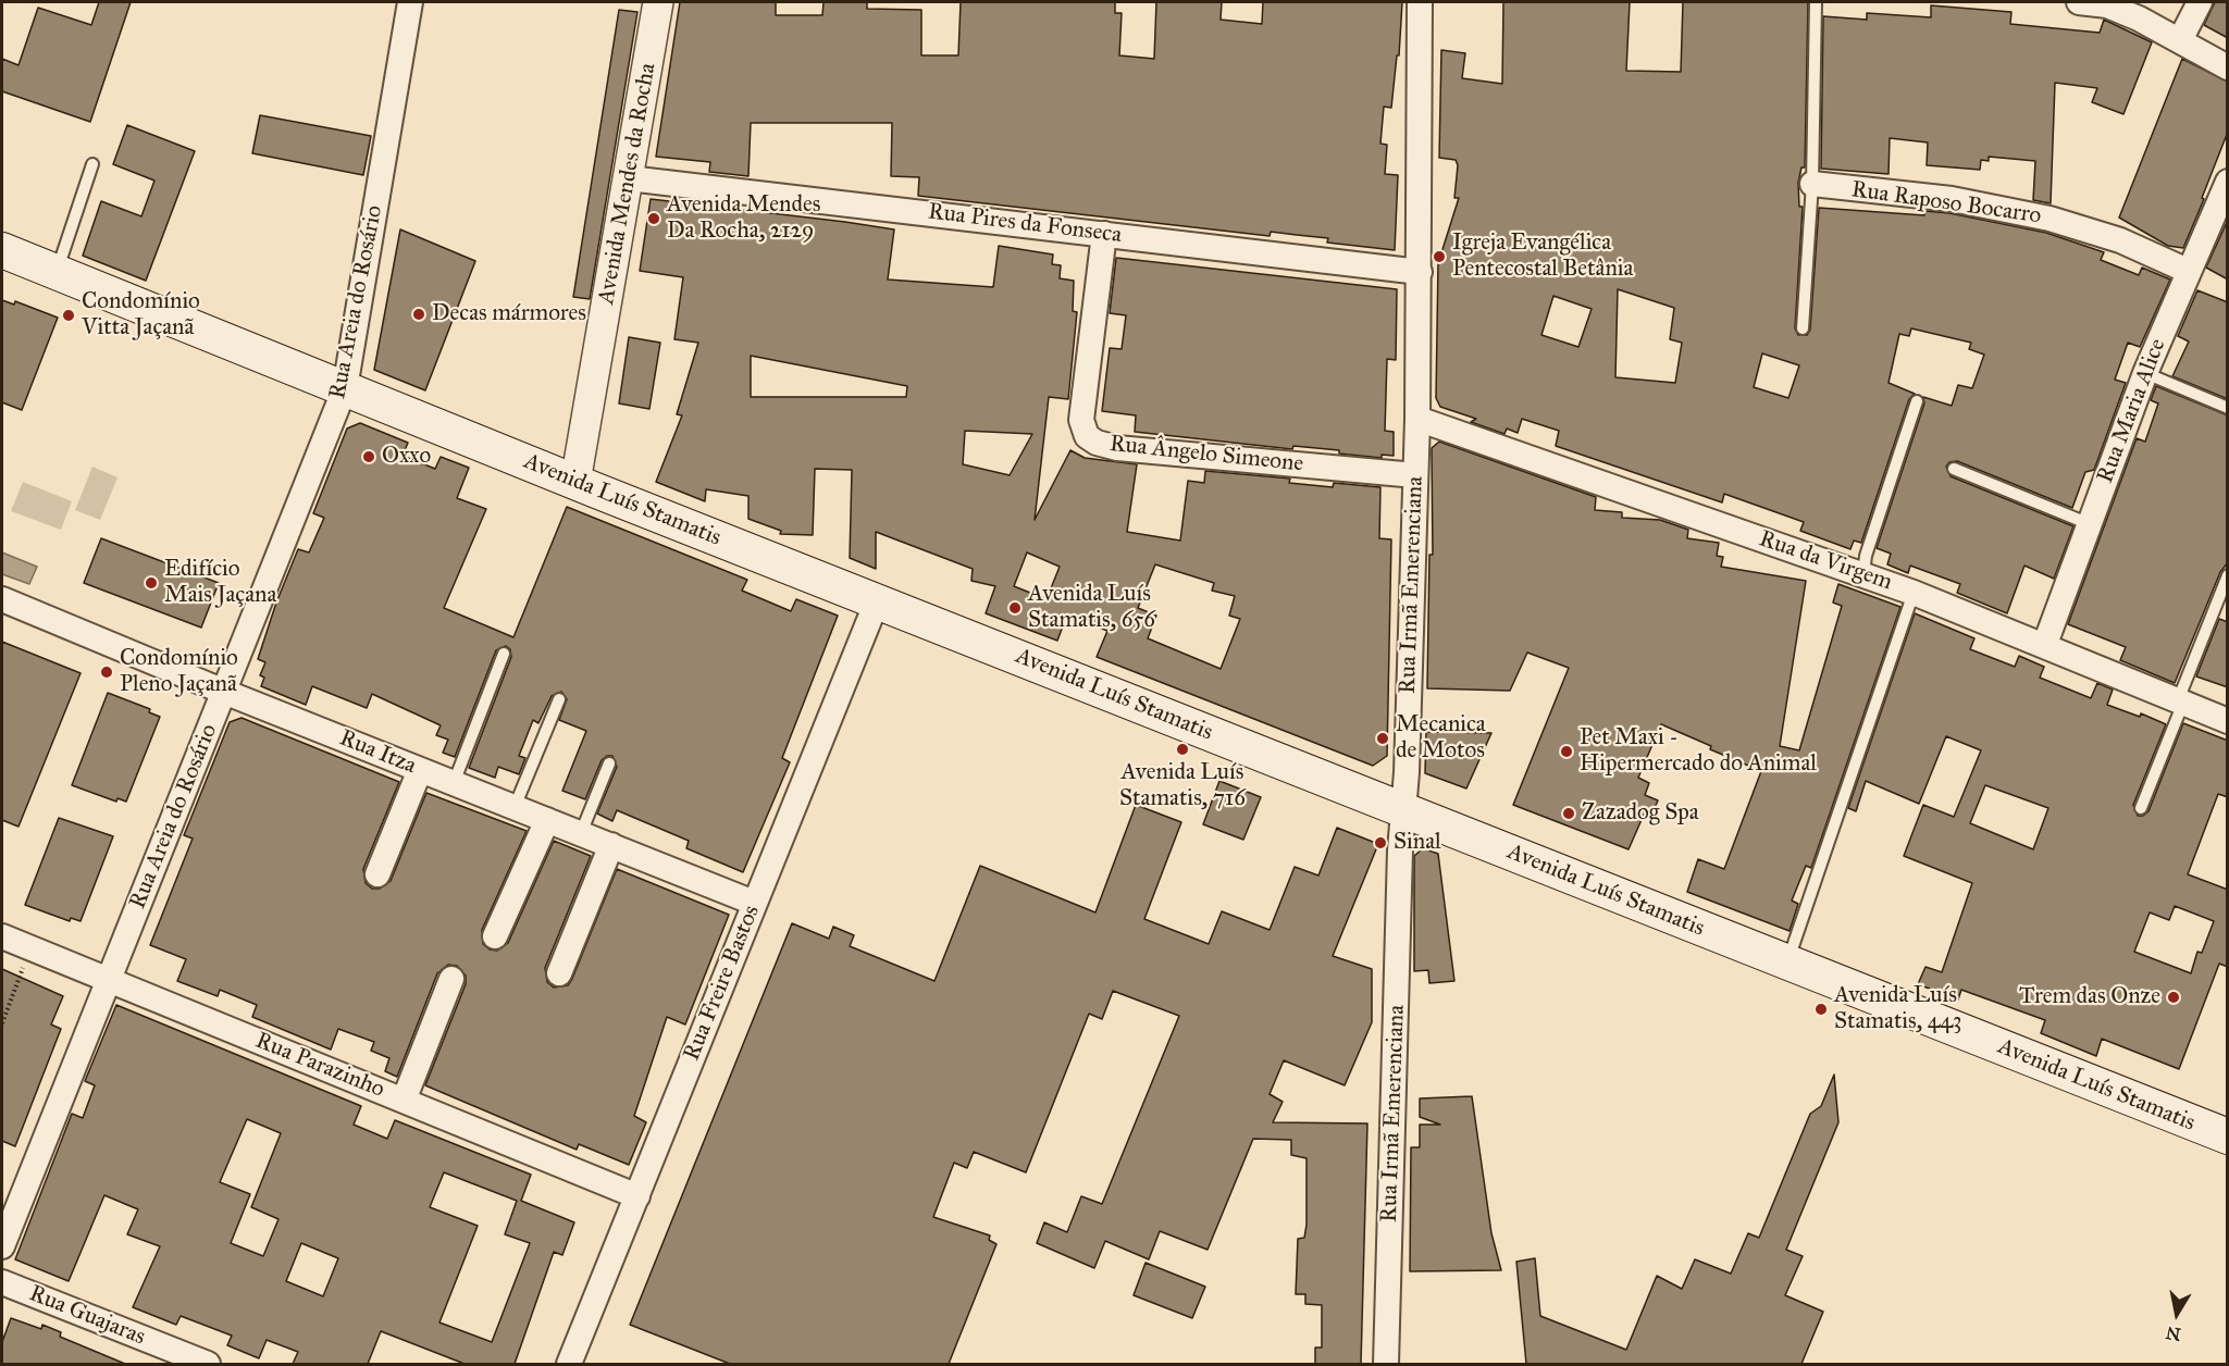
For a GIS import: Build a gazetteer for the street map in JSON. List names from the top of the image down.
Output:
{
  "streets": {
    "main road": ["Avenida Luís Stamatis"],
    "street": [
      "Avenida Mendes da Rocha",
      "Rua Raposo Bocarro",
      "Rua Pires da Fonseca",
      "Rua Areia do Rosário",
      "Rua Maria Alice",
      "Rua Ângelo Simeone",
      "Rua da Virgem",
      "Rua Irmã Emerenciana",
      "Rua Itza",
      "Rua Freire Bastos",
      "Rua Parazinho",
      "Rua Guajaras"
    ]
  },
  "crossings": [
    ["Avenida Mendes da Rocha", "Rua Pires da Fonseca"],
    ["Avenida Mendes da Rocha", "Avenida Luís Stamatis"],
    ["Rua Raposo Bocarro", "Rua Maria Alice"],
    ["Rua Pires da Fonseca", "Rua Ângelo Simeone"],
    ["Rua Pires da Fonseca", "Rua Irmã Emerenciana"],
    ["Rua Areia do Rosário", "Avenida Luís Stamatis"],
    ["Rua Areia do Rosário", "Rua Itza"],
    ["Rua Areia do Rosário", "Rua Parazinho"],
    ["Rua Maria Alice", "Rua da Virgem"],
    ["Rua Ângelo Simeone", "Rua Irmã Emerenciana"],
    ["Avenida Luís Stamatis", "Rua Irmã Emerenciana"],
    ["Avenida Luís Stamatis", "Rua Freire Bastos"],
    ["Rua da Virgem", "Rua Irmã Emerenciana"],
    ["Rua Itza", "Rua Freire Bastos"],
    ["Rua Freire Bastos", "Rua Parazinho"]
  ],
  "places": [
    "Avenida Mendes Da Rocha, 2129",
    "Igreja Evangélica Pentecostal Betânia",
    "Decas mármores",
    "Condomínio Vitta Jaçanã",
    "Oxxo",
    "Edifício Mais Jaçana",
    "Avenida Luís Stamatis, 656",
    "Condomínio Pleno Jaçanã",
    "Mecanica de Motos",
    "Avenida Luís Stamatis, 716",
    "Pet Maxi - Hipermercado do Animal",
    "Zazadog Spa",
    "Sinal",
    "Trem das Onze",
    "Avenida Luís Stamatis, 443"
  ],
  "north": "bottom"
}
